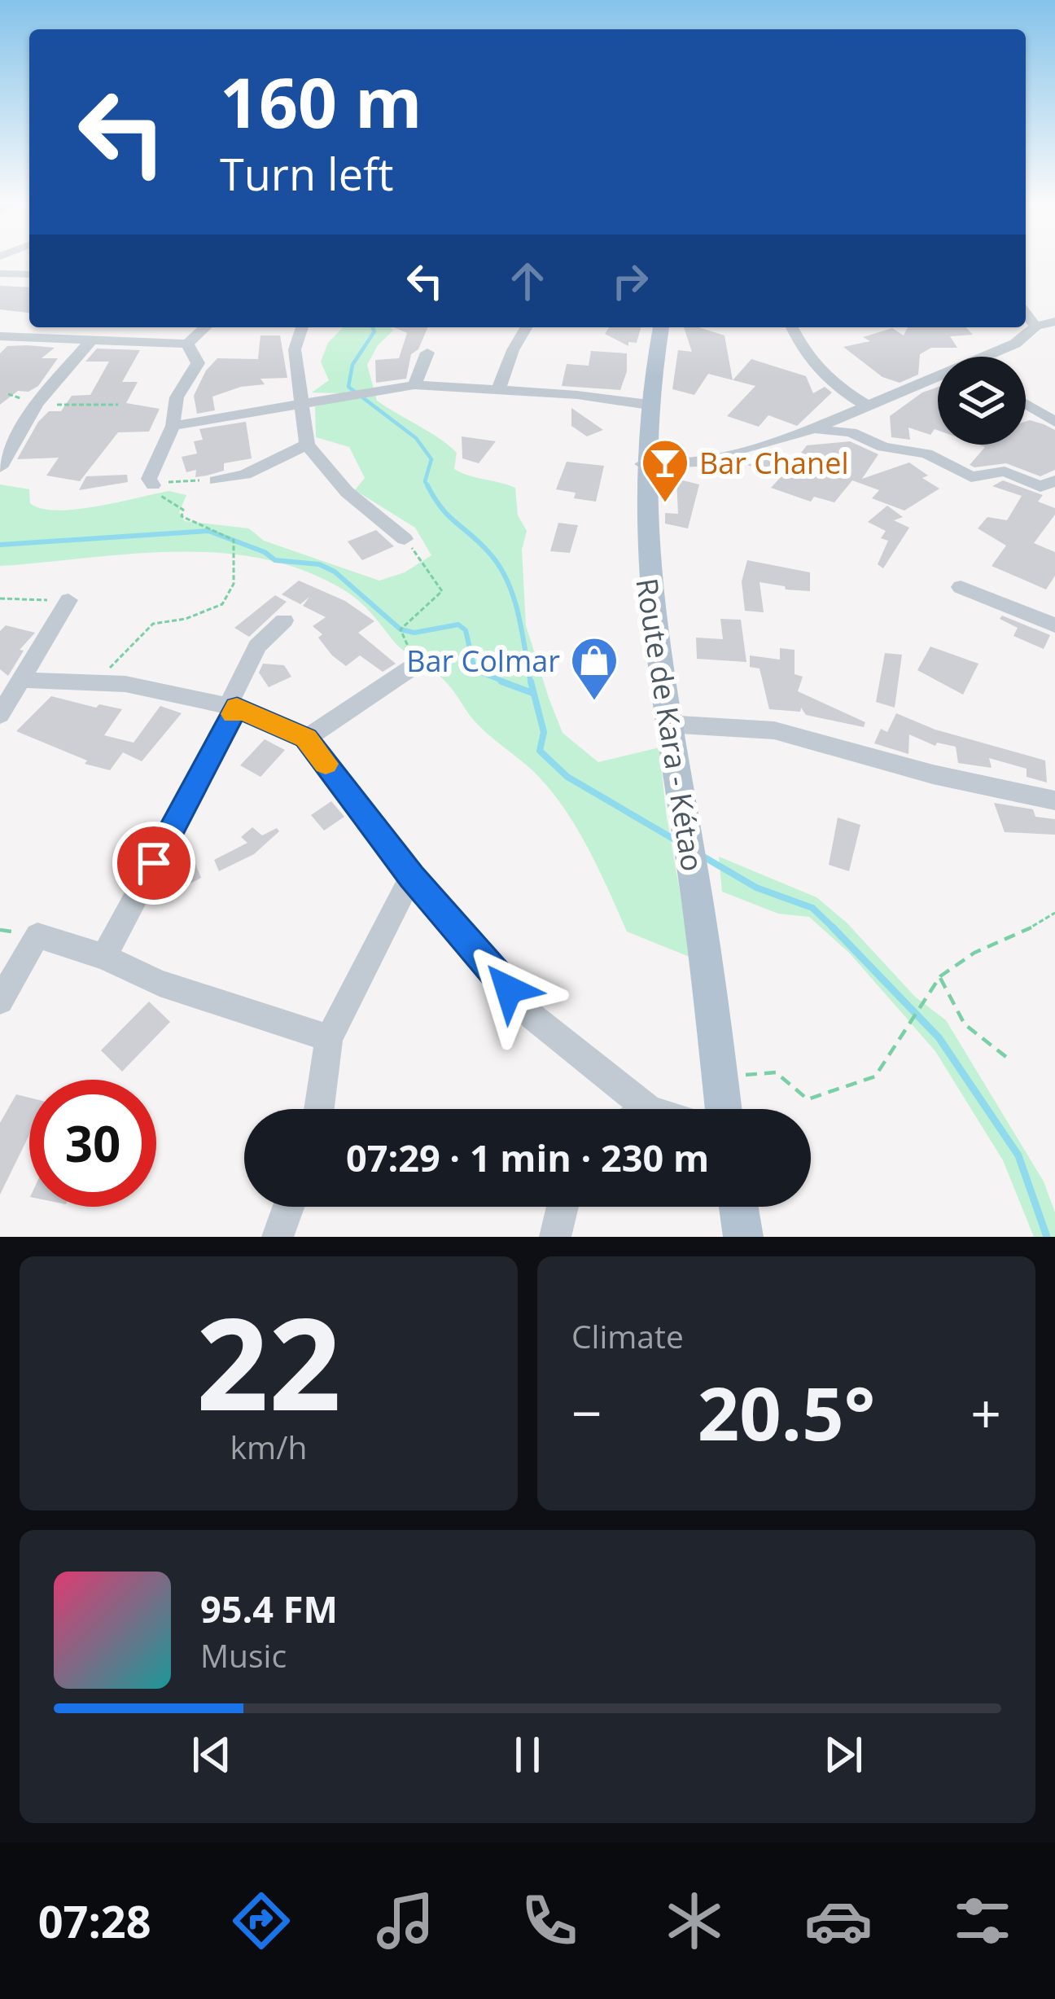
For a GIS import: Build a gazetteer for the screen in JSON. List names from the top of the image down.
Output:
{
  "streets": {
    "main road": ["Route de Kara - Kétao"]
  },
  "places": {
    "bar": ["Bar Chanel"],
    "shop": ["Bar Colmar"]
  },
  "page": {
    "turn": ["160 m", "Turn left"],
    "limit": "30",
    "trip": "07:29 · 1 min · 230 m",
    "tile": [
      ["22", "km/h"],
      "Climate"
    ],
    "heat": ["−", "20.5°", "+"],
    "song": ["95.4 FM", "Music"],
    "tabs": "07:28"
  }
}
